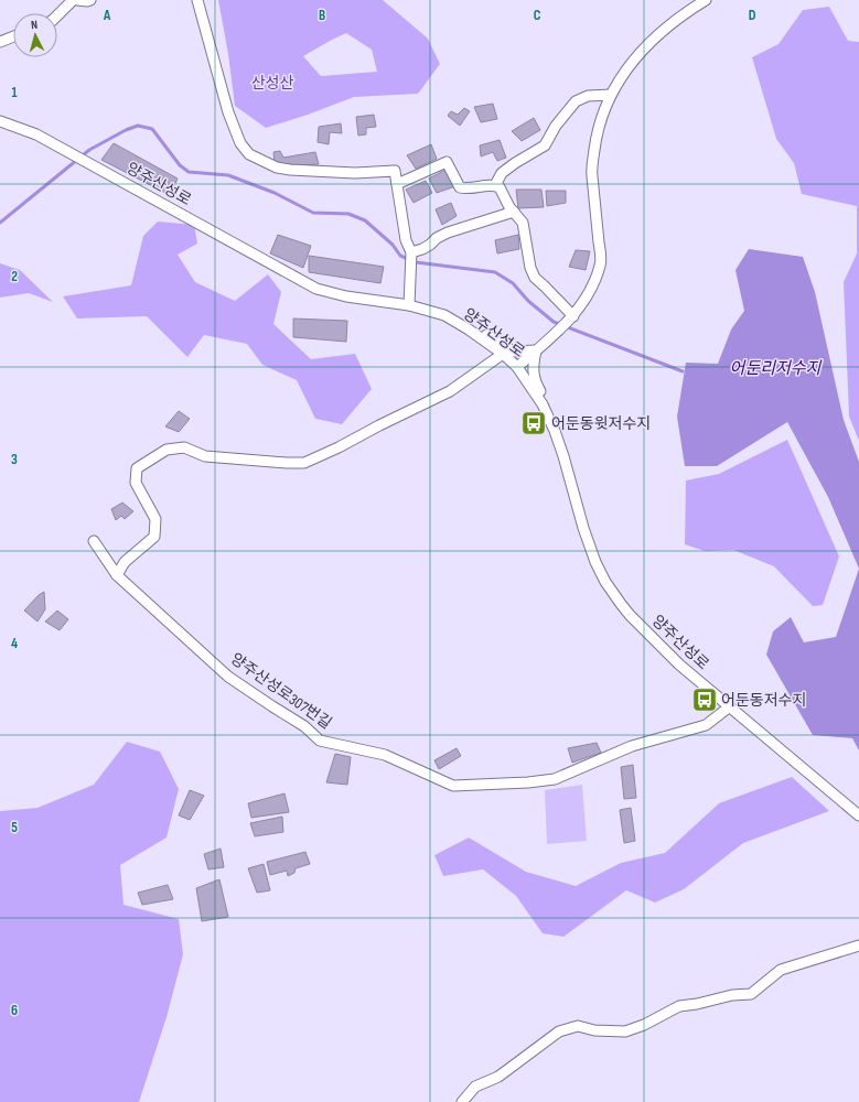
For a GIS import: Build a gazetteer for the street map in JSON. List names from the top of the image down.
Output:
{
  "streets": {
    "street": ["양주산성로", "양주산성로307번길"]
  },
  "crossings": [
    ["양주산성로", "양주산성로307번길"]
  ],
  "water": ["어둔리저수지"],
  "parks": ["산성산"],
  "places": {
    "bus stop": ["어둔동윗저수지", "어둔동저수지"]
  },
  "north": "top",
  "grid": {
    "columns": [
      "A",
      "B",
      "C",
      "D"
    ],
    "rows": [
      "1",
      "2",
      "3",
      "4",
      "5",
      "6"
    ]
  }
}
